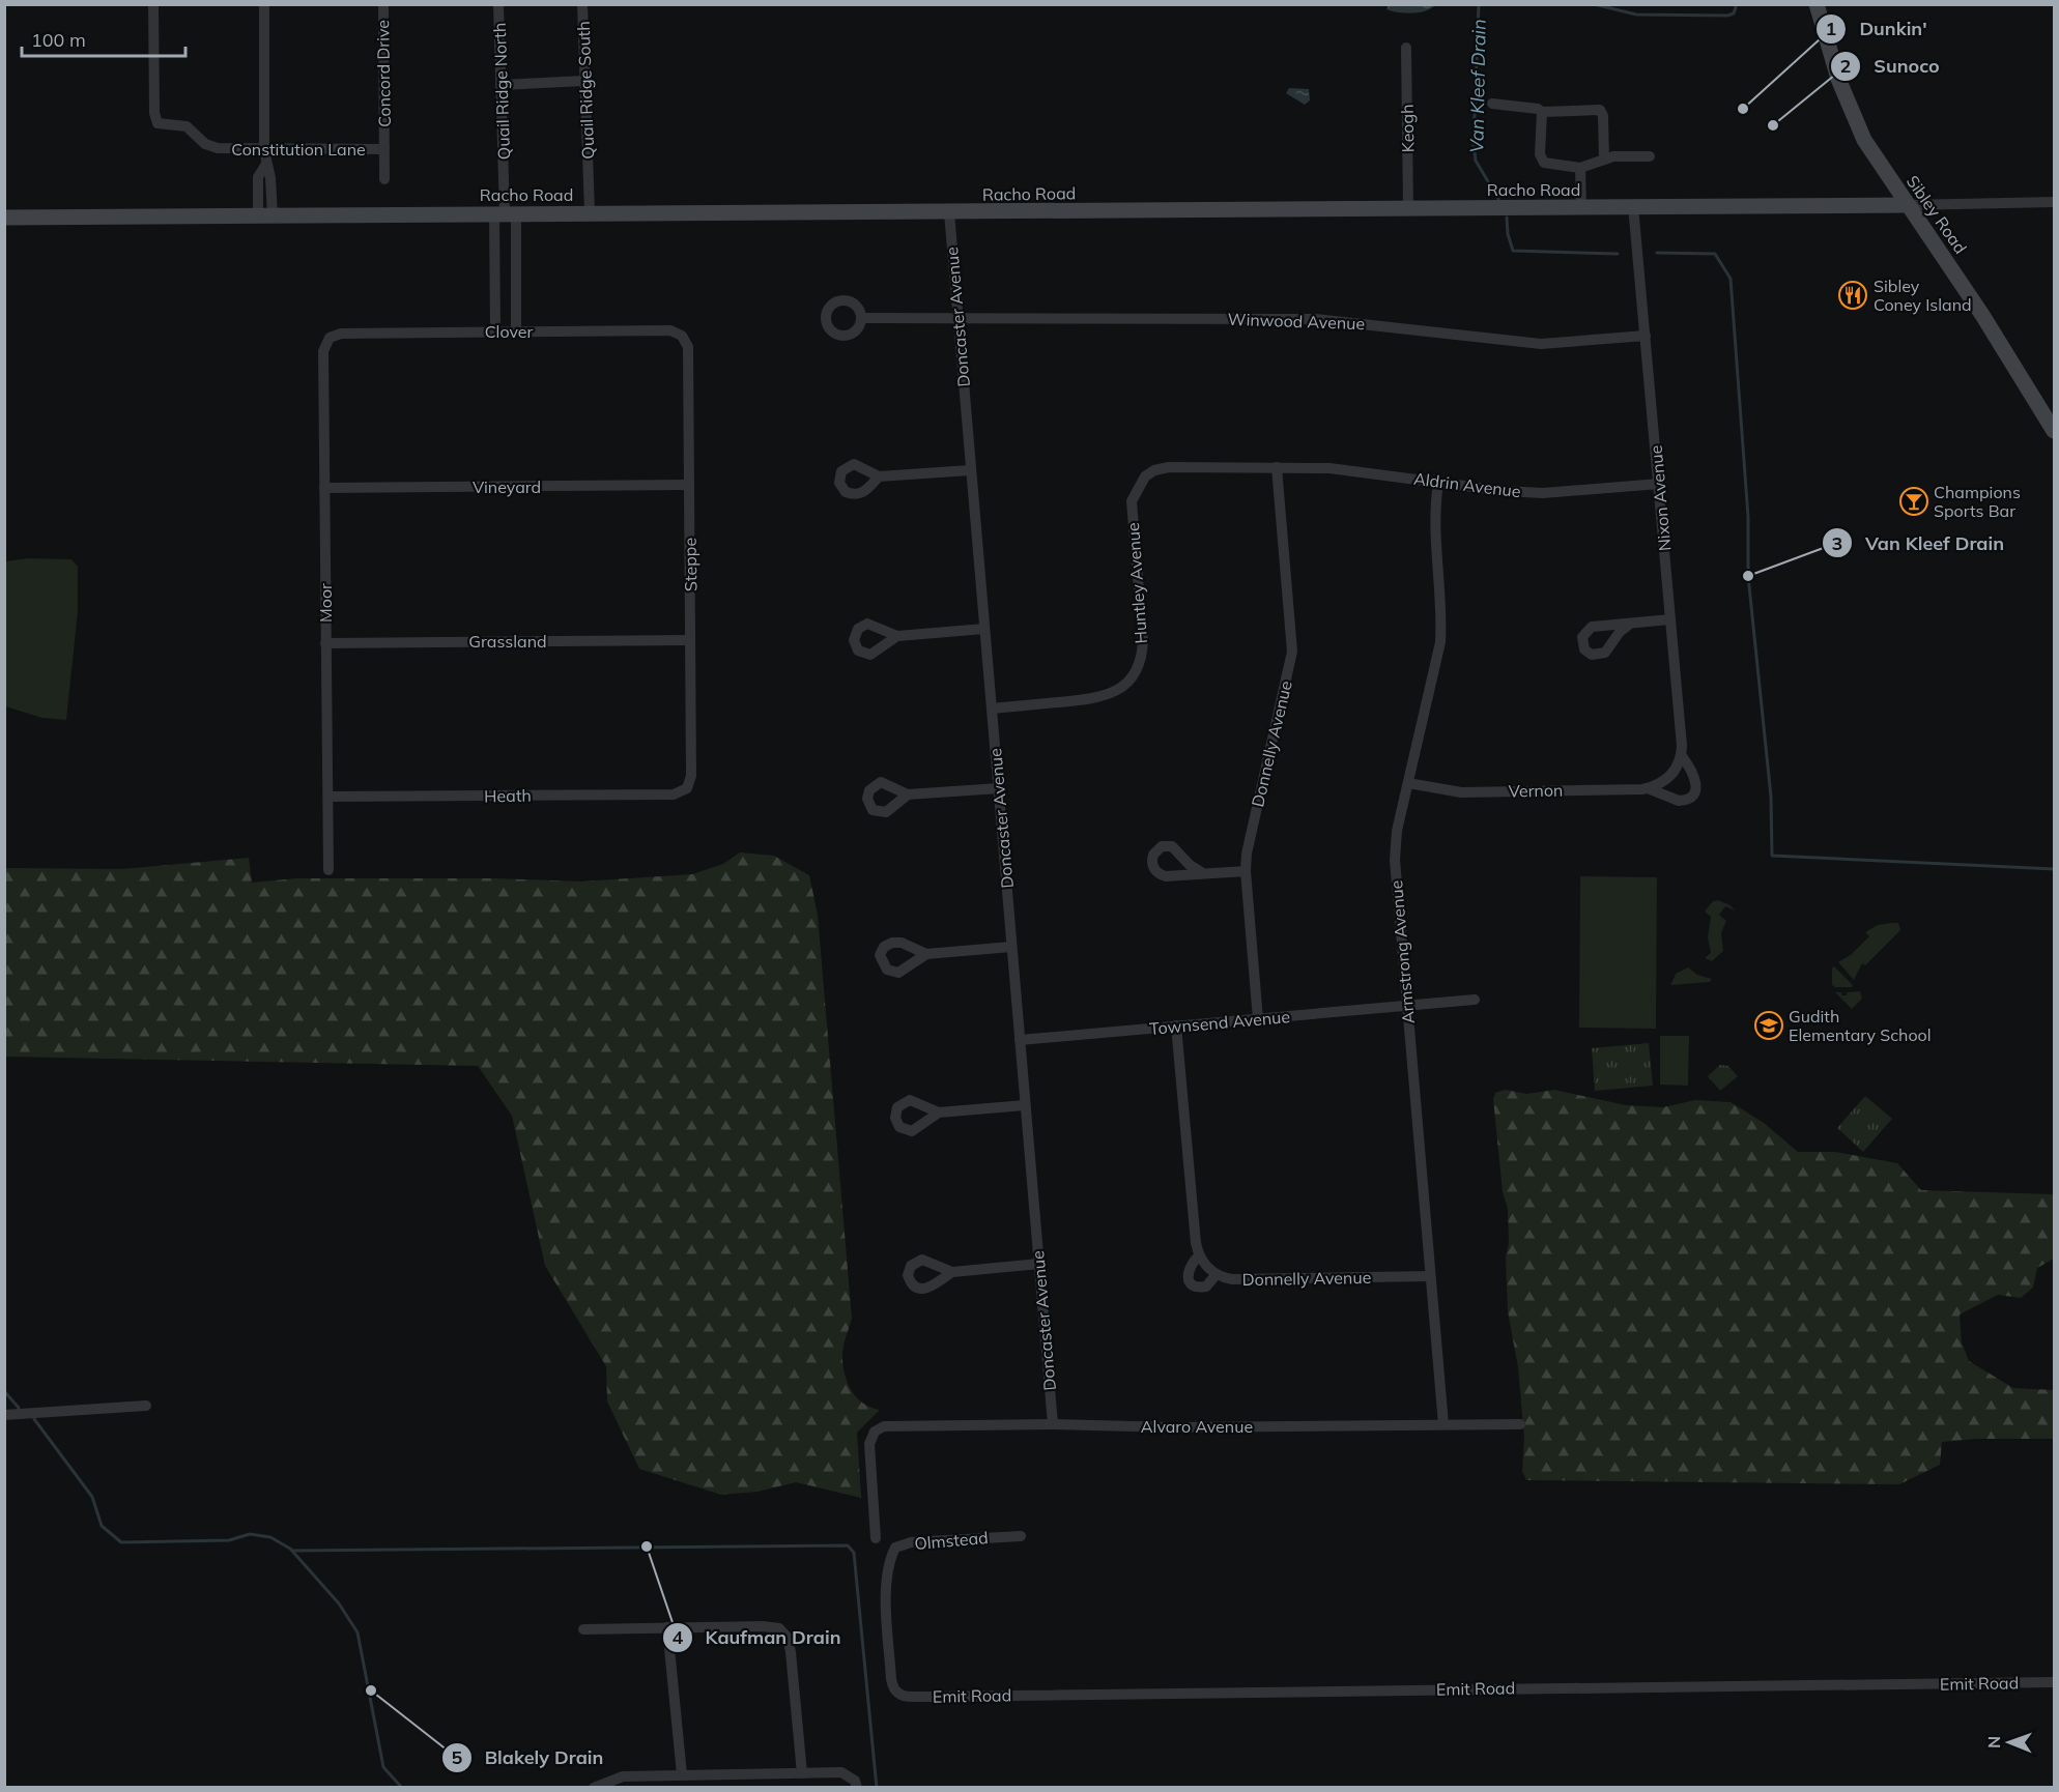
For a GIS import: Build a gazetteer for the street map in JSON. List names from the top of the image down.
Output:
{
  "streets": {
    "street": [
      "Concord Drive",
      "Quail Ridge South",
      "Quail Ridge North",
      "Keogh",
      "Constitution Lane",
      "Racho Road",
      "Sibley Road",
      "Doncaster Avenue",
      "Winwood Avenue",
      "Clover",
      "Aldrin Avenue",
      "Vineyard",
      "Nixon Avenue",
      "Steppe",
      "Huntley Avenue",
      "Moor",
      "Grassland",
      "Donnelly Avenue",
      "Vernon",
      "Heath",
      "Armstrong Avenue",
      "Townsend Avenue",
      "Alvaro Avenue",
      "Olmstead",
      "Emit Road"
    ]
  },
  "crossings": [
    ["Concord Drive", "Constitution Lane"],
    ["Quail Ridge South", "Racho Road"],
    ["Quail Ridge North", "Racho Road"],
    ["Keogh", "Racho Road"],
    ["Racho Road", "Sibley Road"],
    ["Racho Road", "Doncaster Avenue"],
    ["Racho Road", "Nixon Avenue"],
    ["Doncaster Avenue", "Winwood Avenue"],
    ["Doncaster Avenue", "Huntley Avenue"],
    ["Doncaster Avenue", "Townsend Avenue"],
    ["Doncaster Avenue", "Alvaro Avenue"],
    ["Winwood Avenue", "Nixon Avenue"],
    ["Clover", "Steppe"],
    ["Clover", "Moor"],
    ["Aldrin Avenue", "Nixon Avenue"],
    ["Aldrin Avenue", "Huntley Avenue"],
    ["Aldrin Avenue", "Donnelly Avenue"],
    ["Aldrin Avenue", "Armstrong Avenue"],
    ["Vineyard", "Steppe"],
    ["Vineyard", "Moor"],
    ["Nixon Avenue", "Vernon"],
    ["Steppe", "Grassland"],
    ["Steppe", "Heath"],
    ["Huntley Avenue", "Donnelly Avenue"],
    ["Moor", "Grassland"],
    ["Moor", "Heath"],
    ["Donnelly Avenue", "Armstrong Avenue"],
    ["Donnelly Avenue", "Townsend Avenue"],
    ["Vernon", "Armstrong Avenue"],
    ["Armstrong Avenue", "Townsend Avenue"],
    ["Armstrong Avenue", "Alvaro Avenue"],
    ["Olmstead", "Emit Road"]
  ],
  "water": ["Van Kleef Drain"],
  "places": {
    "other": [
      "Dunkin'",
      "Sunoco",
      "Van Kleef Drain",
      "Kaufman Drain",
      "Blakely Drain"
    ],
    "restaurant": ["Sibley Coney Island"],
    "bar": ["Champions Sports Bar"],
    "school or university": ["Gudith Elementary School"]
  },
  "scale_bar": "100 m",
  "north": "left"
}
